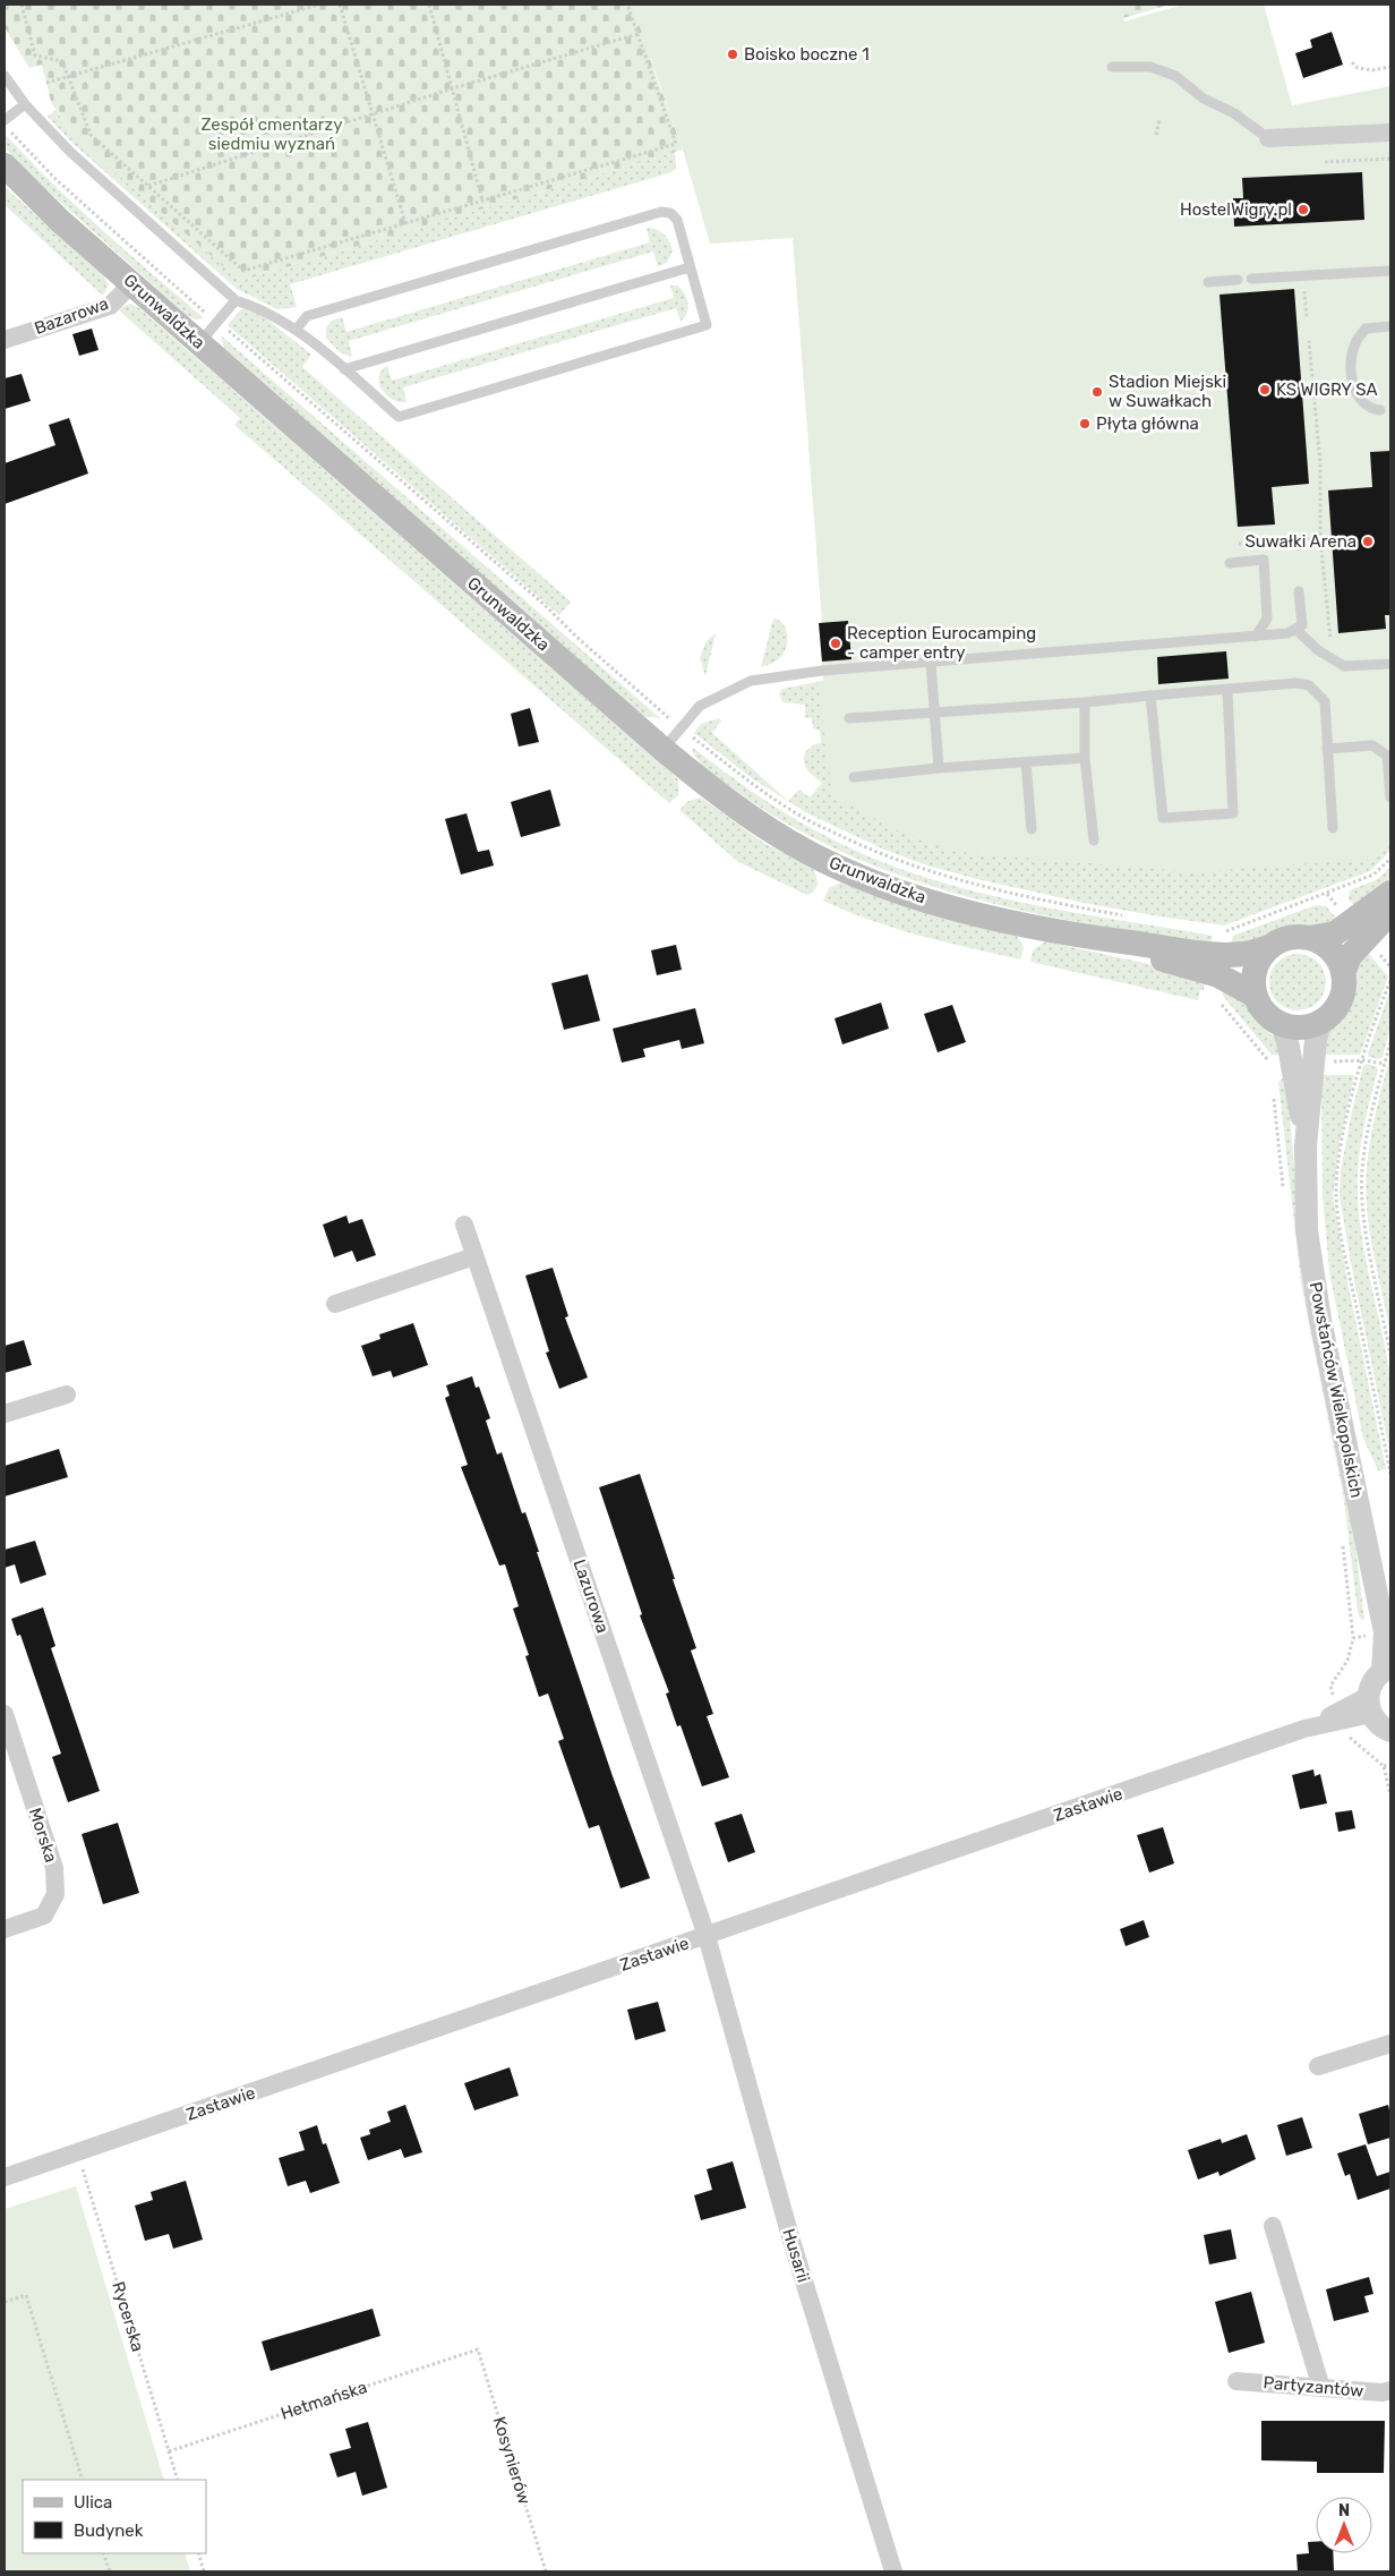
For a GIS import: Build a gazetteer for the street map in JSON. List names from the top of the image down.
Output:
{
  "streets": {
    "main road": ["Grunwaldzka"],
    "street": [
      "Bazarowa",
      "Powstańców Wielkopolskich",
      "Lazurowa",
      "Zastawie",
      "Morska",
      "Husarii",
      "Partyzantów"
    ],
    "path": ["Rycerska", "Hetmańska", "Kosynierów"]
  },
  "crossings": [
    ["Grunwaldzka", "Bazarowa"],
    ["Grunwaldzka", "Powstańców Wielkopolskich"],
    ["Lazurowa", "Zastawie"],
    ["Lazurowa", "Husarii"],
    ["Zastawie", "Husarii"],
    ["Zastawie", "Rycerska"],
    ["Rycerska", "Hetmańska"],
    ["Hetmańska", "Kosynierów"]
  ],
  "parks": ["Zespół cmentarzy siedmiu wyznań"],
  "places": [
    "Boisko boczne 1",
    "HostelWigry.pl",
    "KS WIGRY SA",
    "Stadion Miejski w Suwałkach",
    "Płyta główna",
    "Suwałki Arena",
    "Reception Eurocamping - camper entry"
  ],
  "legend": ["Ulica", "Budynek"],
  "north": "top"
}
